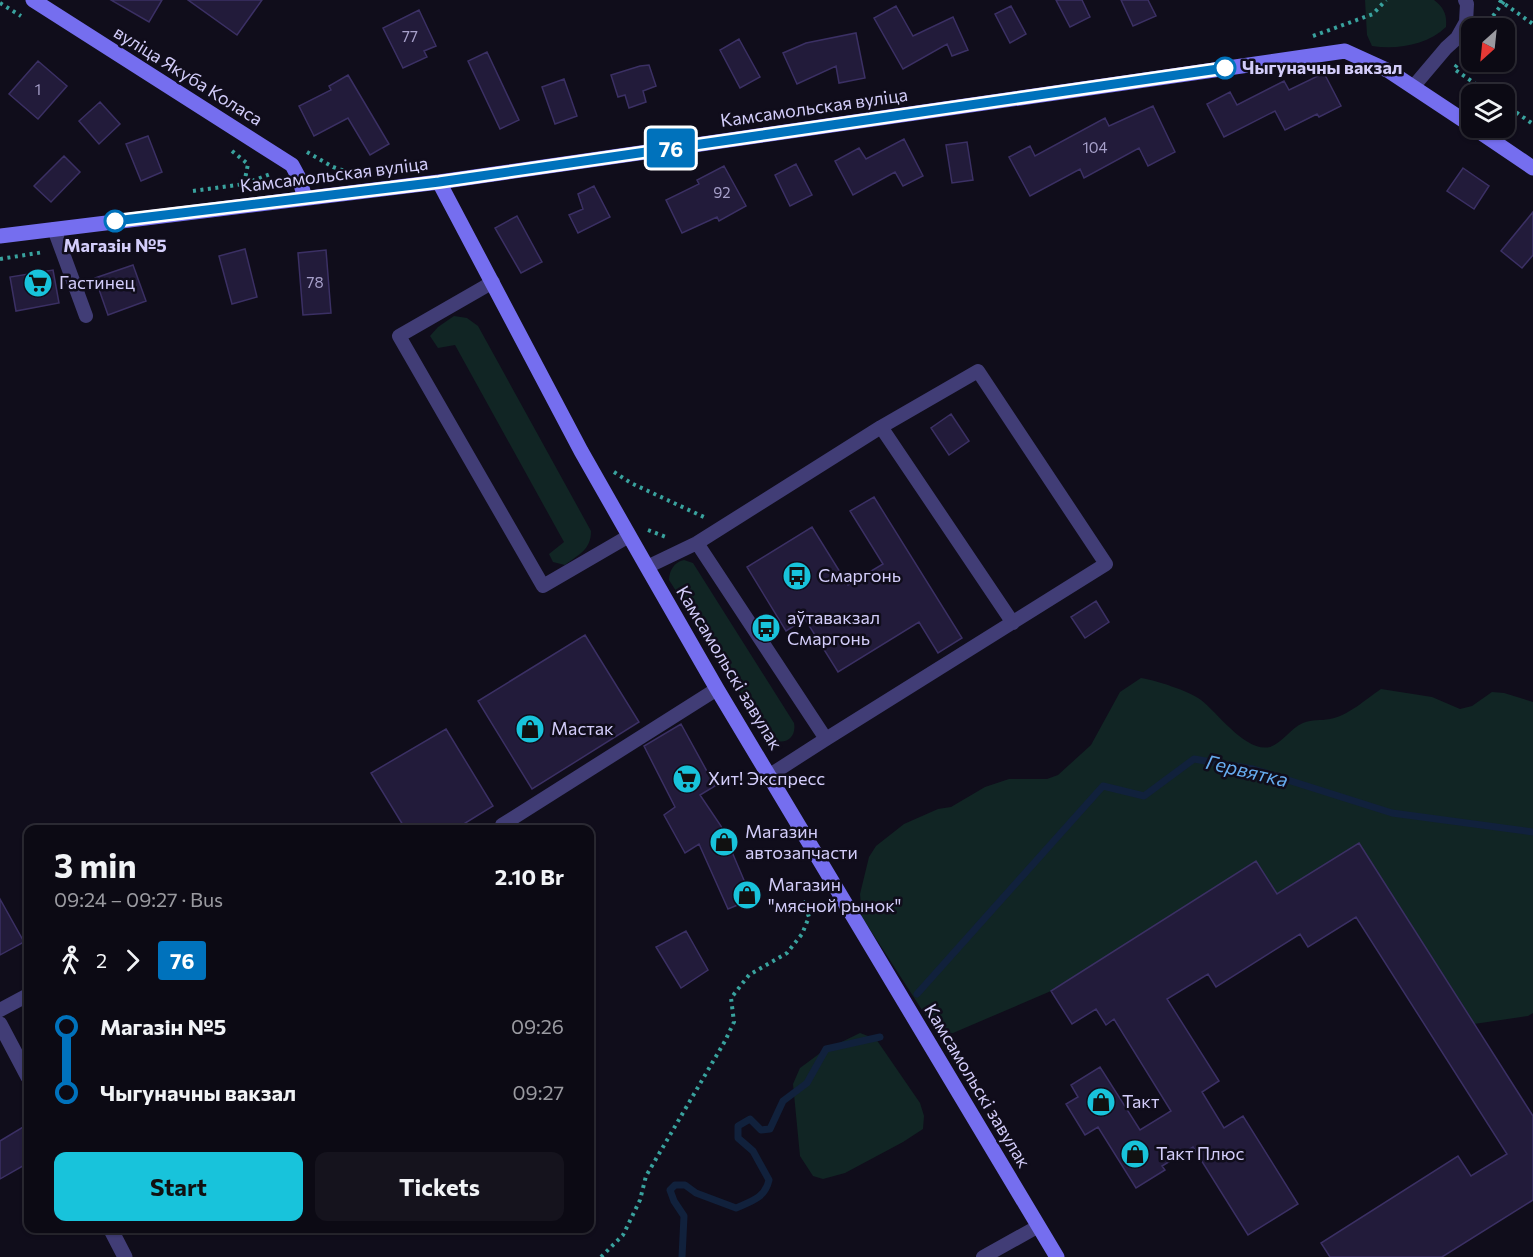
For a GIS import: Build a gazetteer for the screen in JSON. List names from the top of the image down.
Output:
{
  "streets": {
    "street": ["вуліца Якуба Коласа", "Камсамольская вуліца", "Камсамольскі завулак"]
  },
  "crossings": [
    ["Камсамольская вуліца", "Камсамольскі завулак"]
  ],
  "water": ["Гервятка"],
  "places": {
    "other": ["Чыгуначны вакзал", "Магазін №5"],
    "supermarket": ["Гастинец", "Хит! Экспресс"],
    "bus stop": ["Смаргонь", "аўтавакзал Смаргонь"],
    "shop": [
      "Мастак",
      "Магазин автозапчасти",
      "Магазин \"мясной рынок\"",
      "Такт",
      "Такт Плюс"
    ]
  },
  "lines": ["bus line 76"],
  "house_numbers": [
    "77",
    "1",
    "104",
    "92",
    "78"
  ],
  "north": "bottom left",
  "page": {
    "on_map": "76",
    "heading": ["3 min", "09:24 – 09:27 · Bus", "2.10 Br"],
    "legs": ["2", "76"],
    "list": [
      {
        "name": "Магазін №5",
        "value": "09:26"
      },
      {
        "name": "Чыгуначны вакзал",
        "value": "09:27"
      }
    ],
    "buttons": ["Start", "Tickets"]
  }
}
